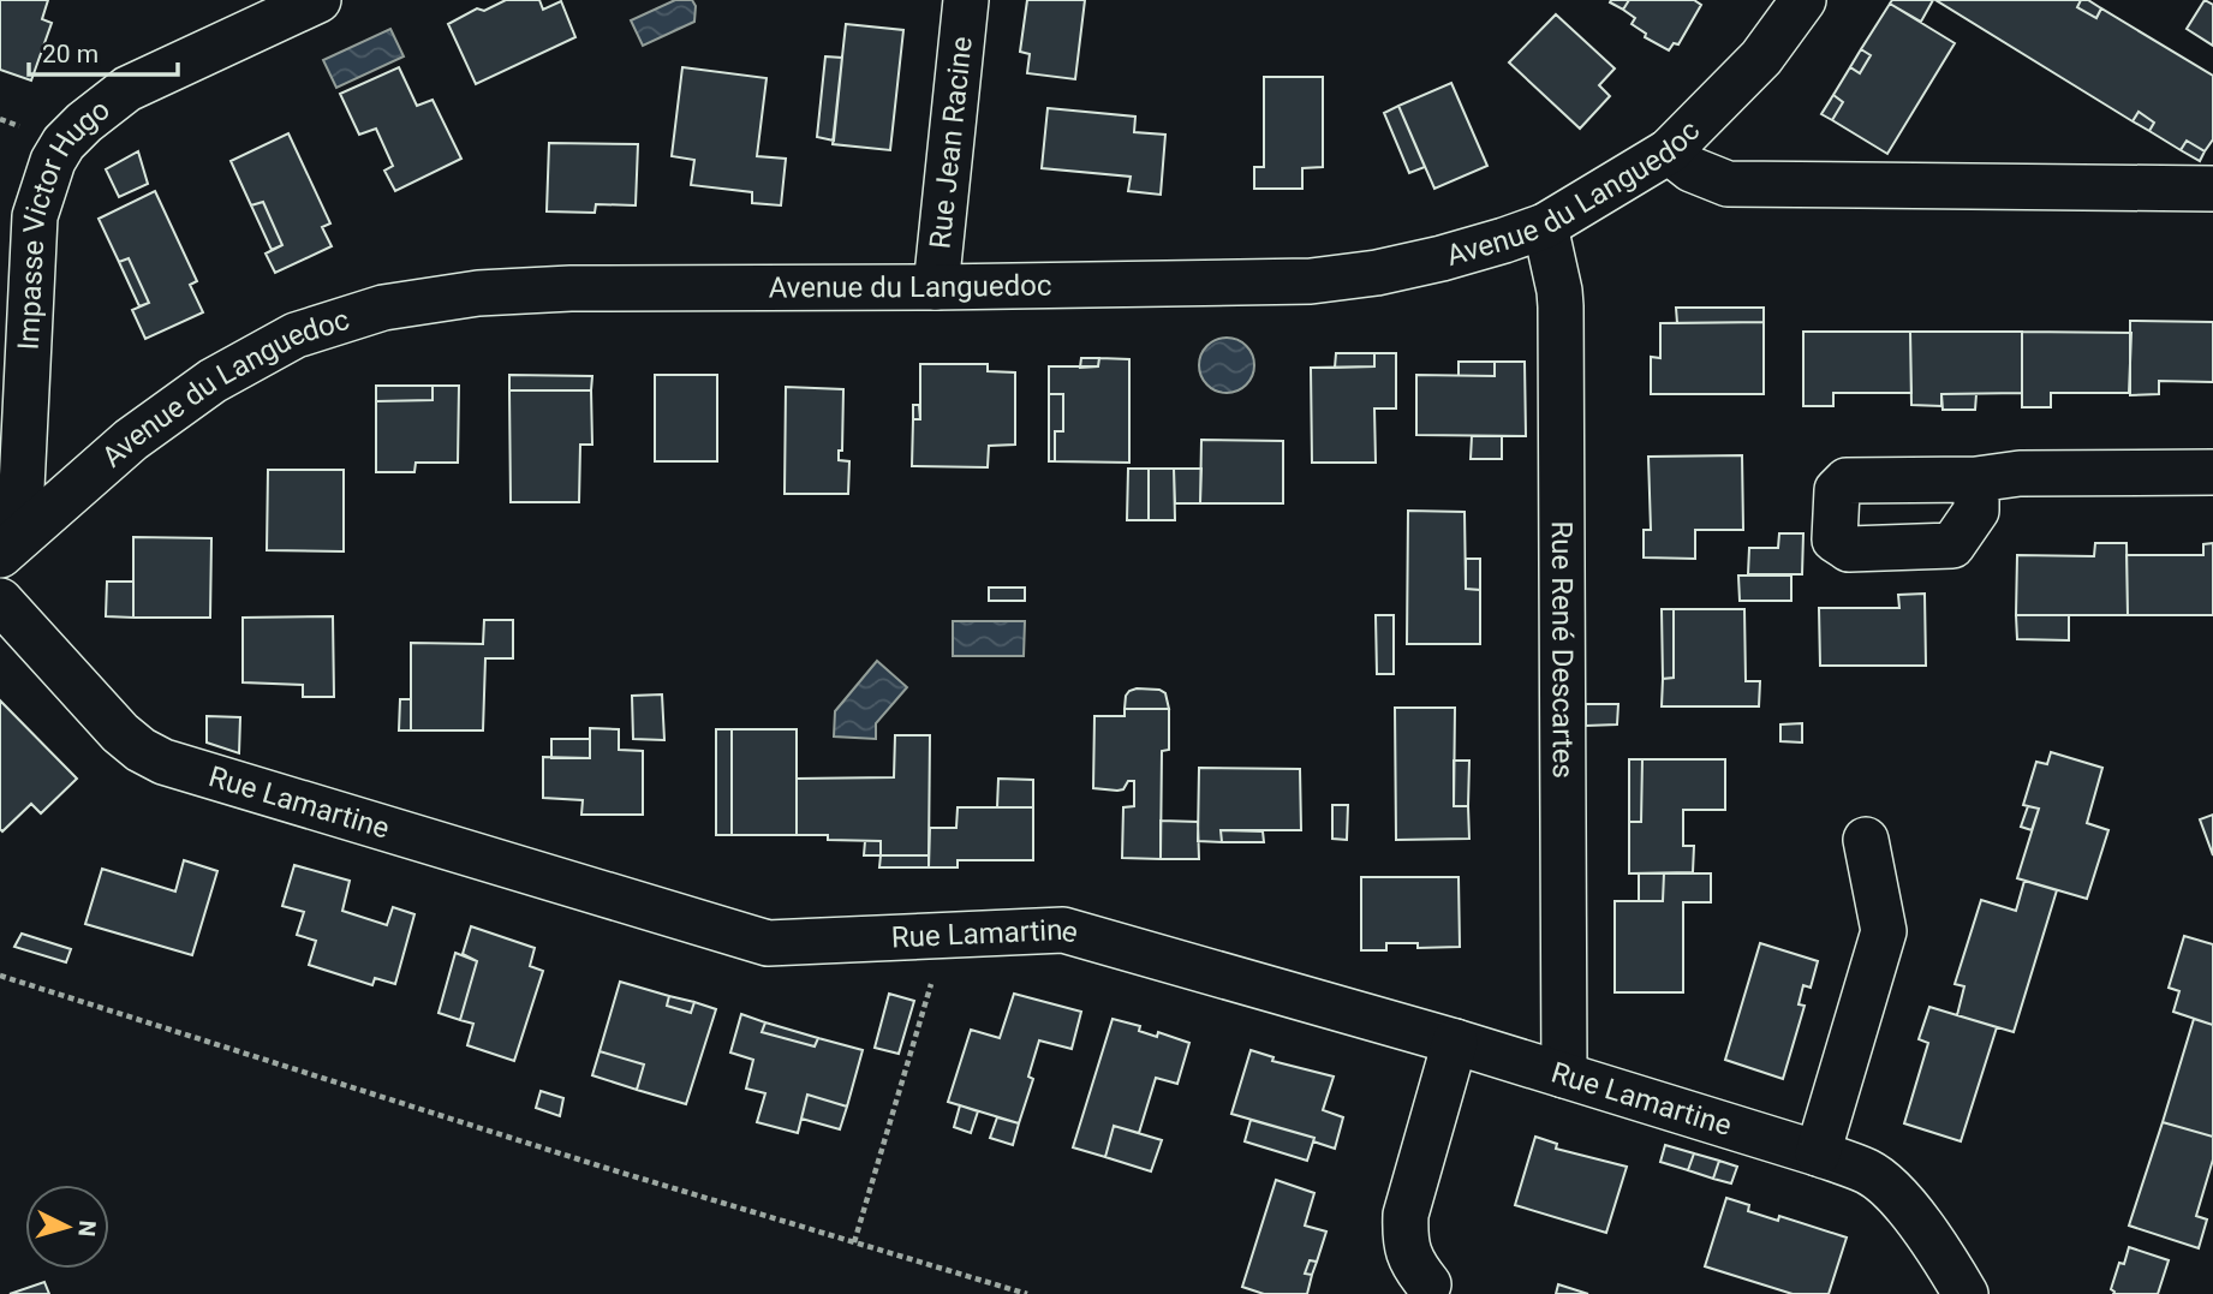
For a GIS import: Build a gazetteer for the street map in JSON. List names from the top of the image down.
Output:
{
  "streets": {
    "street": [
      "Rue Jean Racine",
      "Avenue du Languedoc",
      "Impasse Victor Hugo",
      "Rue René Descartes",
      "Rue Lamartine"
    ]
  },
  "crossings": [
    ["Rue Jean Racine", "Avenue du Languedoc"],
    ["Avenue du Languedoc", "Impasse Victor Hugo"],
    ["Avenue du Languedoc", "Rue René Descartes"],
    ["Rue René Descartes", "Rue Lamartine"]
  ],
  "scale_bar": "20 m",
  "north": "right"
}
